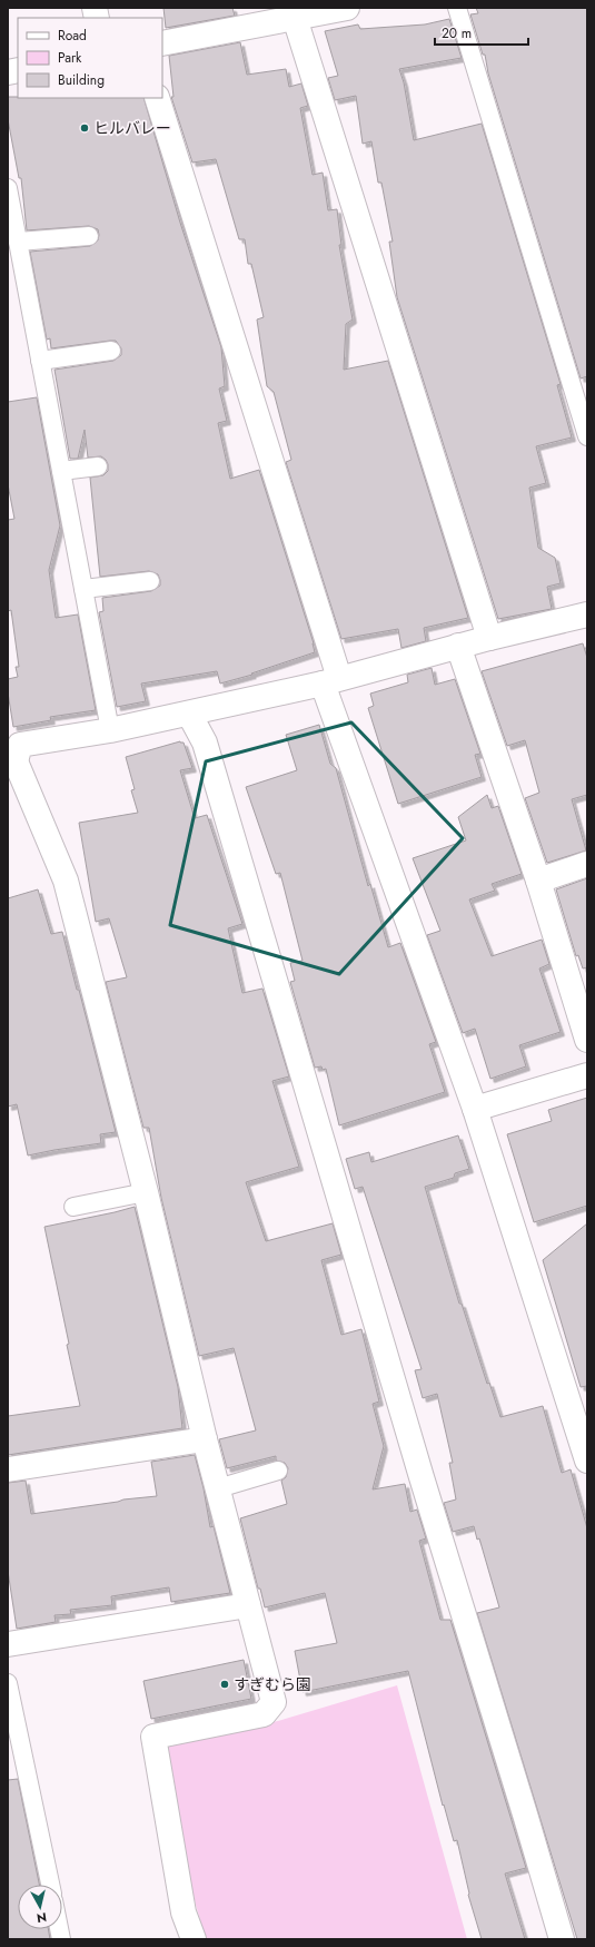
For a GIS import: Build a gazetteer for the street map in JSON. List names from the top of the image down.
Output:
{
  "places": ["ヒルバレー", "すぎむら園"],
  "legend": ["Road", "Park", "Building"],
  "scale_bar": "20 m",
  "north": "bottom"
}
